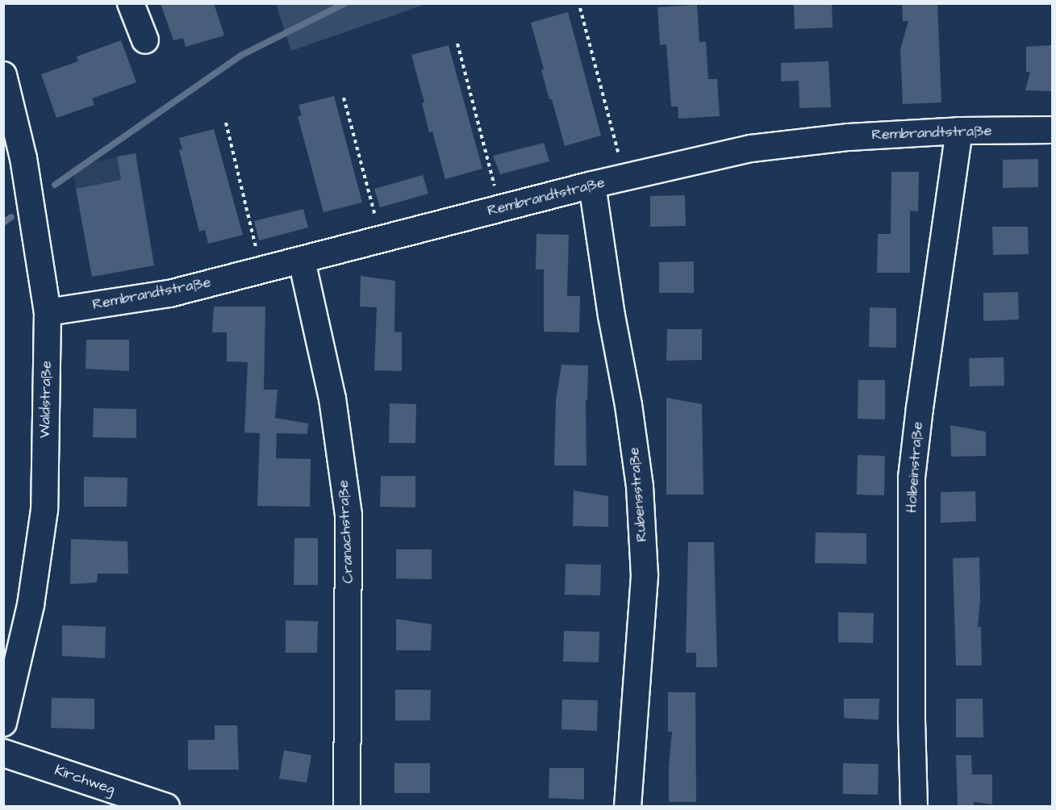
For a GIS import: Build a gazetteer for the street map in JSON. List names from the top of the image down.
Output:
{
  "streets": {
    "street": [
      "Rembrandtstraße",
      "Waldstraße",
      "Holbeinstraße",
      "Rubensstraße",
      "Cranachstraße",
      "Kirchweg"
    ]
  },
  "crossings": [
    ["Rembrandtstraße", "Waldstraße"],
    ["Rembrandtstraße", "Holbeinstraße"],
    ["Rembrandtstraße", "Rubensstraße"],
    ["Rembrandtstraße", "Cranachstraße"]
  ]
}
